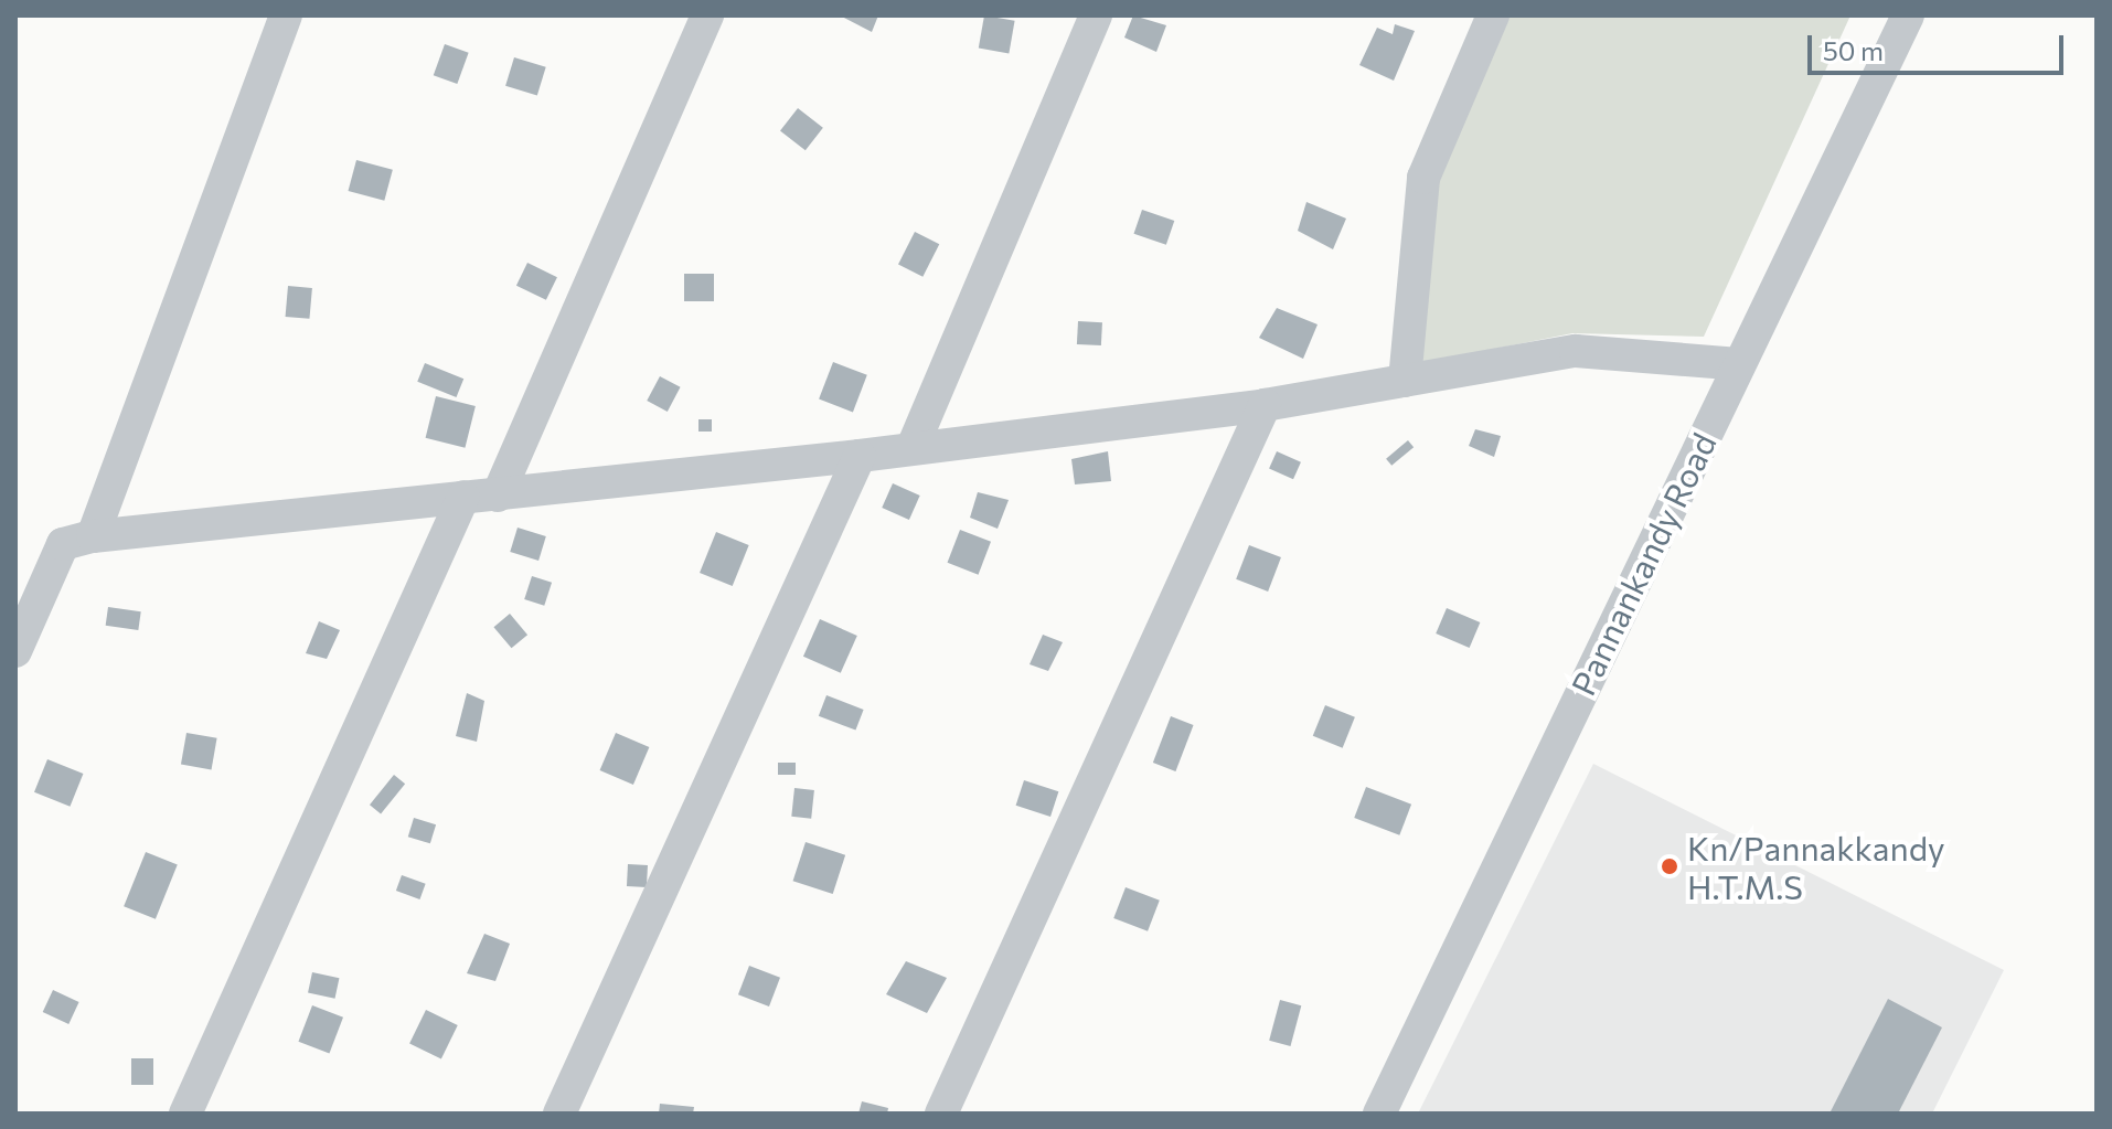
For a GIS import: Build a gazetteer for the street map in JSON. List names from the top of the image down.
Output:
{
  "streets": {
    "street": ["Pannankandy Road"]
  },
  "places": ["Kn/Pannakkandy H.T.M.S"],
  "scale_bar": "50 m"
}
